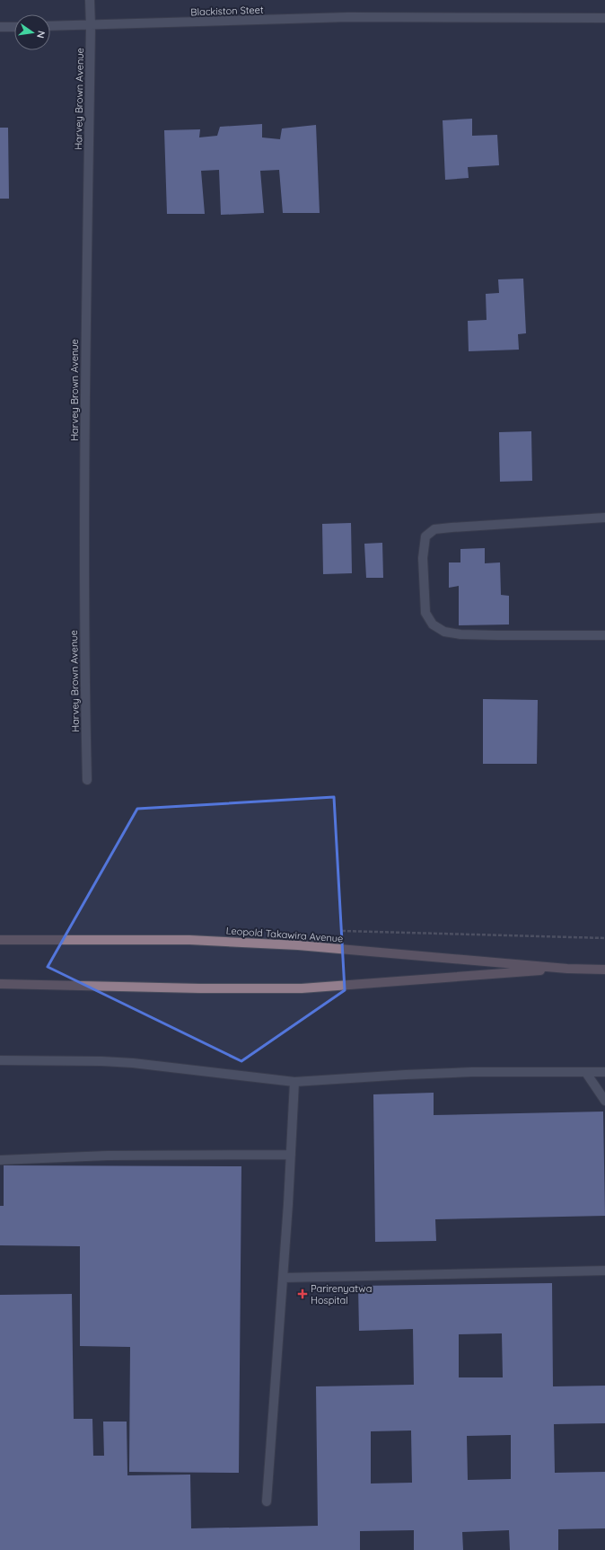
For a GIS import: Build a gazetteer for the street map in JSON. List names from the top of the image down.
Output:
{
  "streets": {
    "main road": ["Leopold Takawira Avenue"],
    "street": ["Blackiston Steet", "Harvey Brown Avenue"]
  },
  "crossings": [
    ["Blackiston Steet", "Harvey Brown Avenue"]
  ],
  "places": {
    "health": ["Parirenyatwa Hospital"]
  },
  "north": "right"
}
